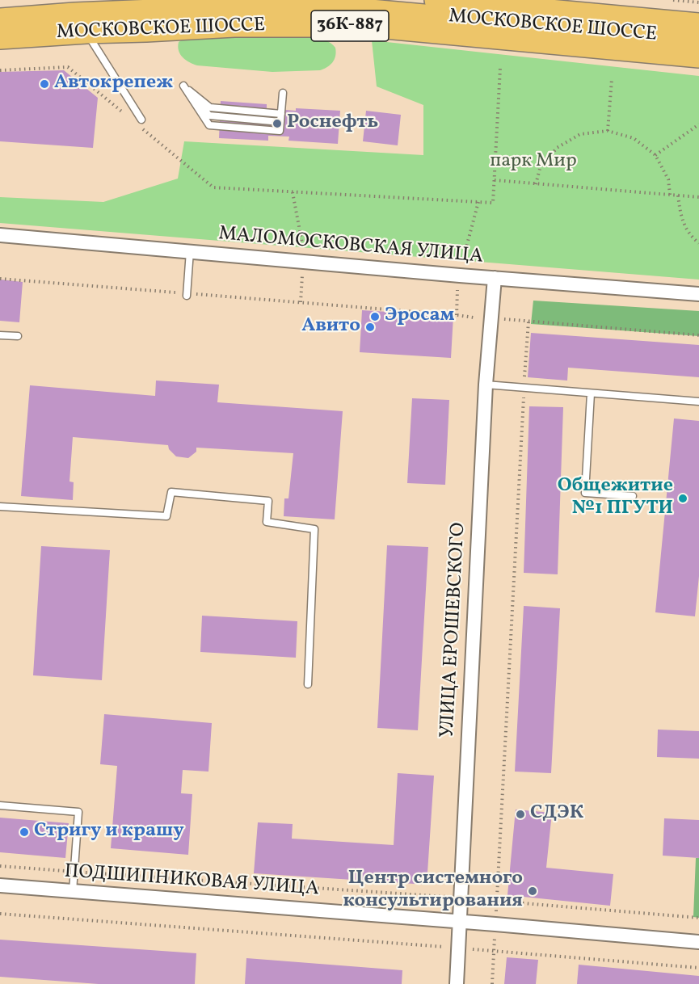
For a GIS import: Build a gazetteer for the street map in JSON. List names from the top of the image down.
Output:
{
  "streets": {
    "main road": ["36К-887", "МОСКОВСКОЕ ШОССЕ"],
    "street": ["МАЛОМОСКОВСКАЯ УЛИЦА", "УЛИЦА ЕРОШЕВСКОГО", "ПОДШИПНИКОВАЯ УЛИЦА"]
  },
  "crossings": [
    ["МАЛОМОСКОВСКАЯ УЛИЦА", "УЛИЦА ЕРОШЕВСКОГО"],
    ["УЛИЦА ЕРОШЕВСКОГО", "ПОДШИПНИКОВАЯ УЛИЦА"]
  ],
  "parks": ["парк Мир"],
  "places": [
    "Автокрепеж",
    "Роснефть",
    "Эросам",
    "Авито",
    "Общежитие №1 ПГУТИ",
    "СДЭК",
    "Стригу и крашу",
    "Центр системного консультирования"
  ]
}
